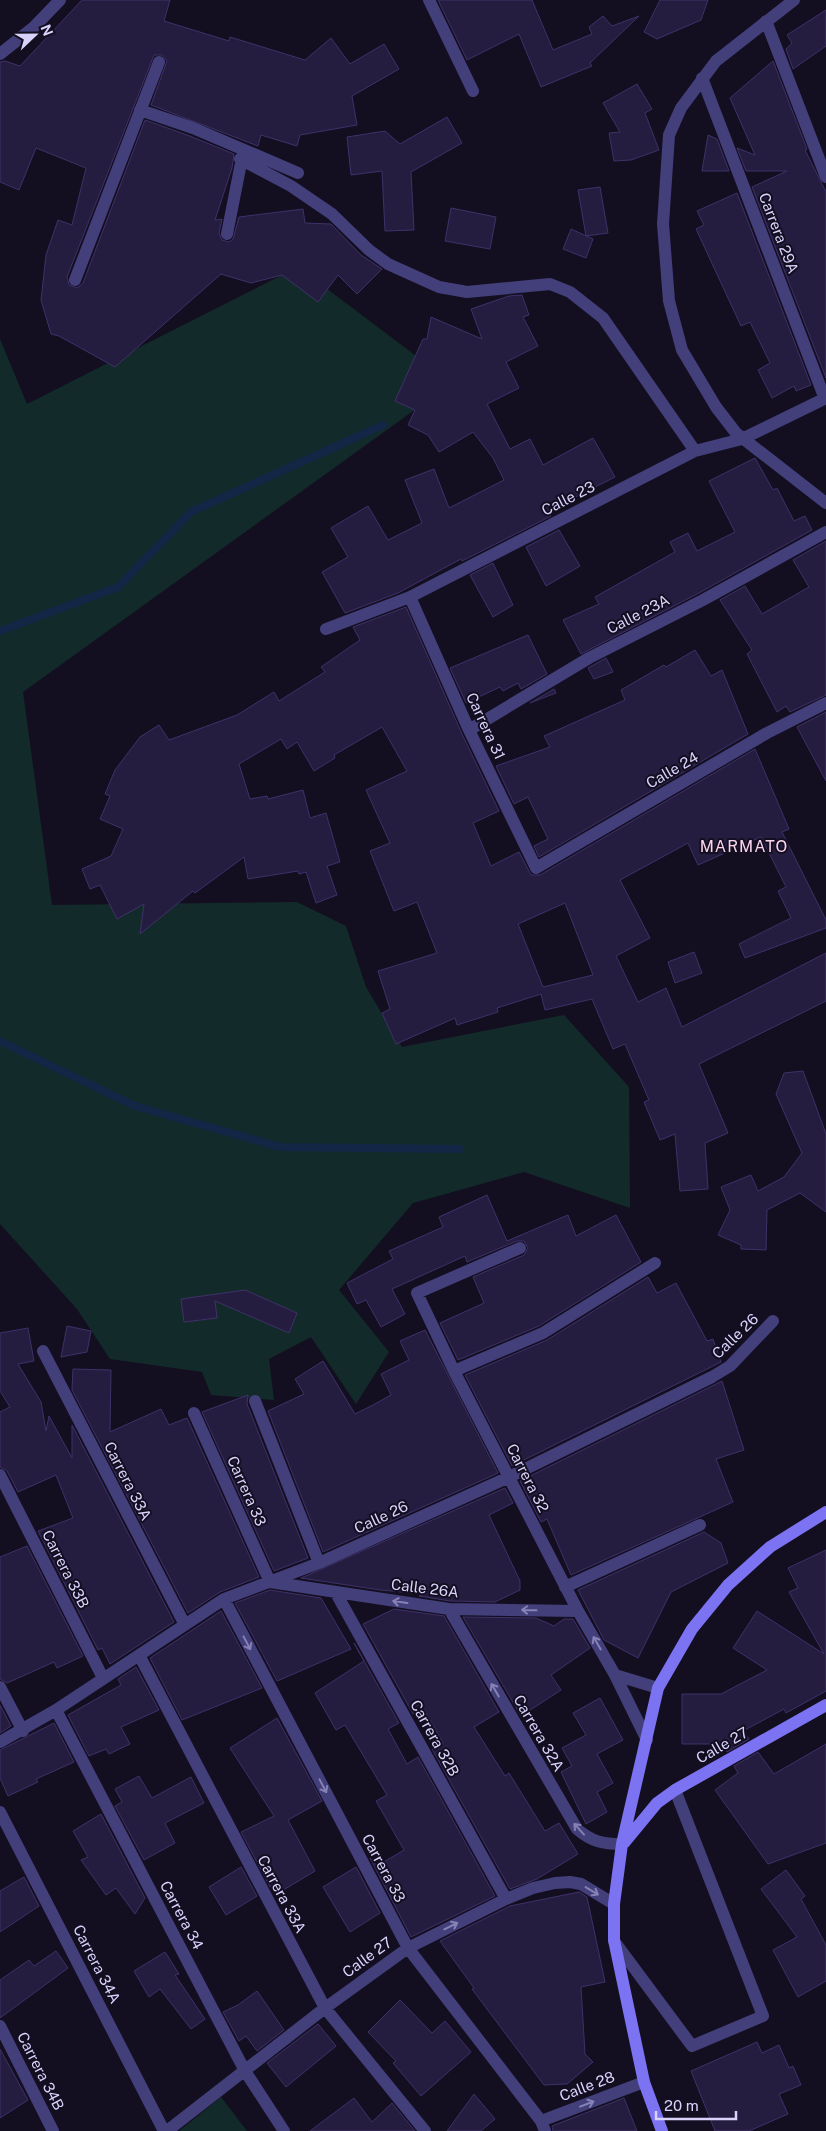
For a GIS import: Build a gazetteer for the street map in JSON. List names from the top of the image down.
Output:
{
  "streets": {
    "main road": ["Calle 27"],
    "street": [
      "Carrera 29A",
      "Calle 23",
      "Calle 23A",
      "Carrera 31",
      "Calle 24",
      "Calle 26",
      "Carrera 32",
      "Carrera 33A",
      "Carrera 33",
      "Carrera 33B",
      "Calle 26A",
      "Carrera 32A",
      "Carrera 32B",
      "Carrera 34",
      "Carrera 34A",
      "Carrera 34B",
      "Calle 28"
    ]
  },
  "crossings": [
    ["Carrera 29A", "Calle 23"],
    ["Calle 23", "Carrera 31"],
    ["Calle 23A", "Carrera 31"],
    ["Carrera 31", "Calle 24"],
    ["Calle 26", "Carrera 32"],
    ["Calle 26", "Carrera 33A"],
    ["Calle 26", "Carrera 33"],
    ["Calle 26", "Carrera 33B"],
    ["Calle 26", "Calle 26A"],
    ["Calle 26", "Carrera 34"],
    ["Carrera 32", "Calle 26A"],
    ["Carrera 33A", "Calle 27"],
    ["Carrera 33", "Calle 26A"],
    ["Carrera 33", "Calle 27"],
    ["Carrera 33", "Calle 28"],
    ["Calle 26A", "Carrera 32A"],
    ["Calle 26A", "Carrera 32B"],
    ["Carrera 32A", "Calle 27"],
    ["Carrera 32B", "Calle 27"],
    ["Calle 27", "Carrera 34"],
    ["Calle 27", "Carrera 34A"]
  ],
  "one_way": [
    "Carrera 33",
    "Calle 26A",
    "Carrera 32A",
    "Calle 28"
  ],
  "districts": ["MARMATO"],
  "scale_bar": "20 m",
  "north": "right"
}
